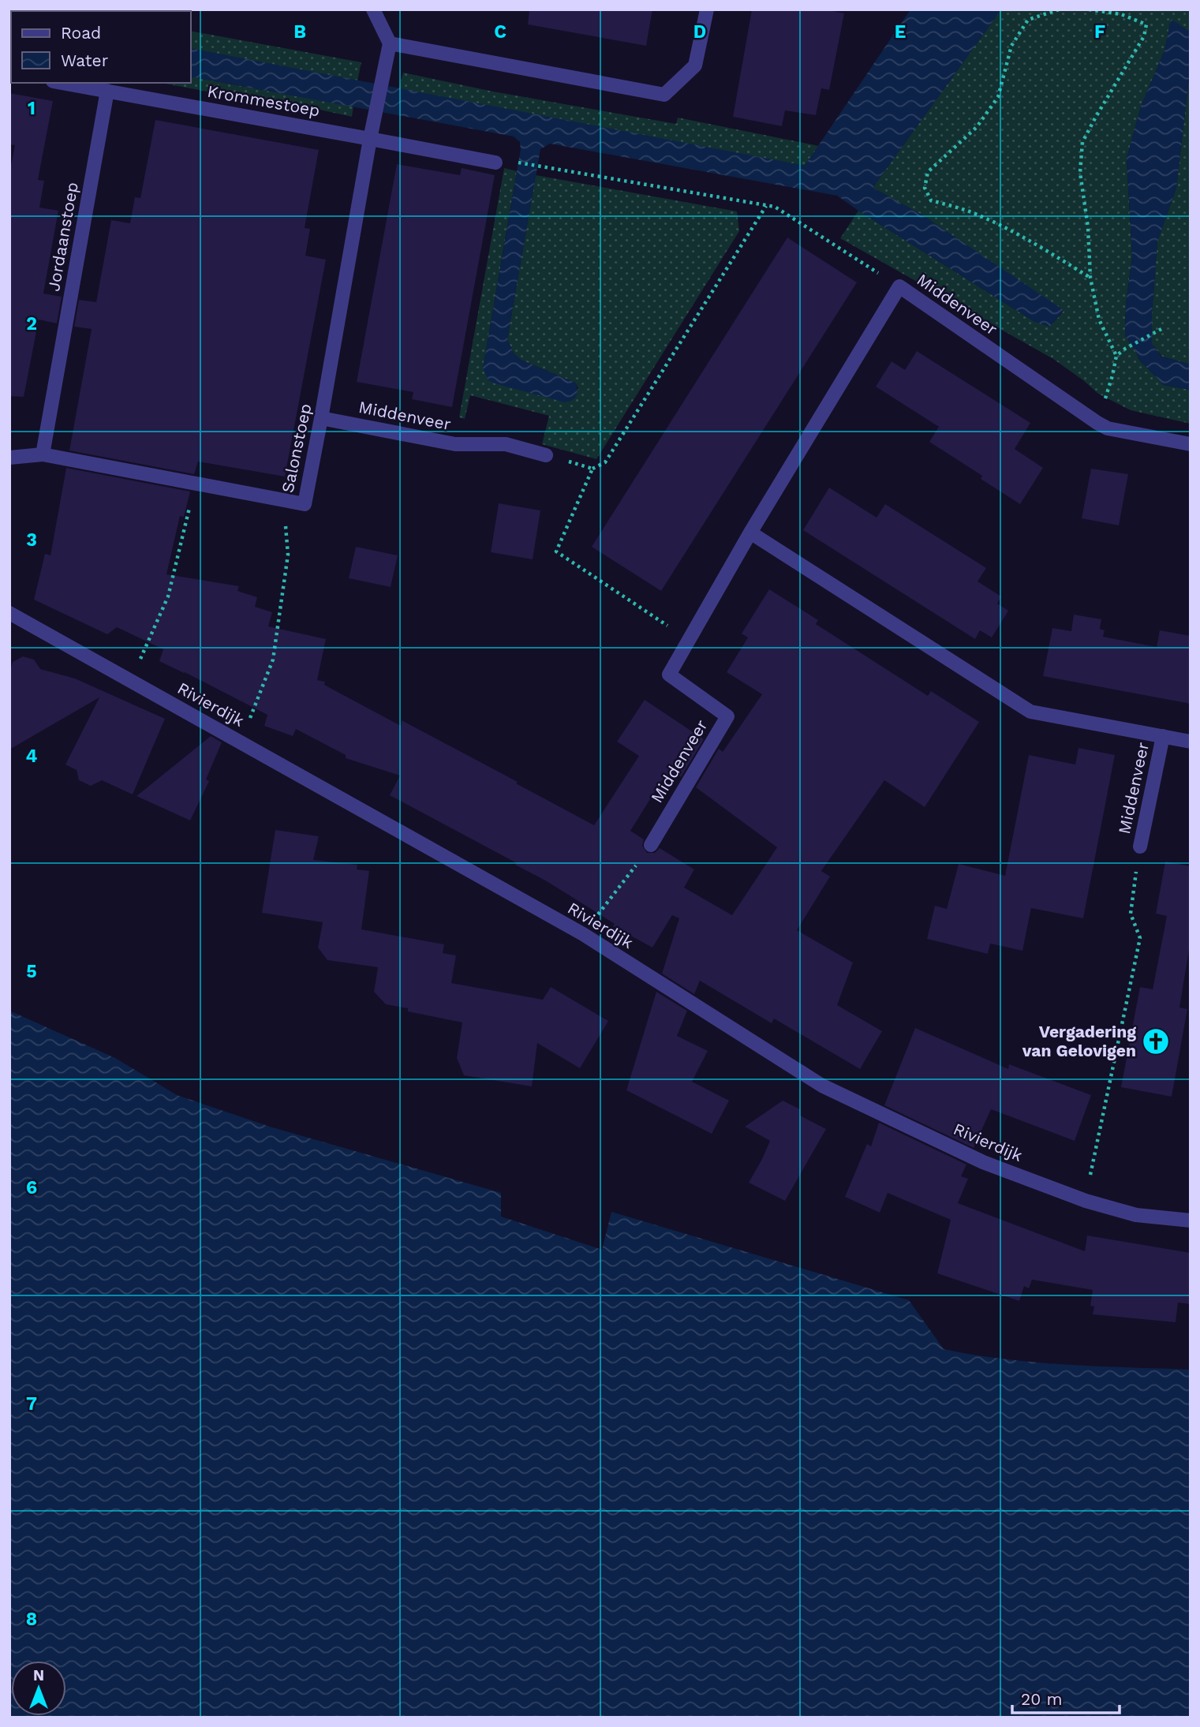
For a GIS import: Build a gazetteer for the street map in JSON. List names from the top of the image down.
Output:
{
  "streets": {
    "street": [
      "Krommestoep",
      "Jordaanstoep",
      "Middenveer",
      "Salonstoep",
      "Rivierdijk"
    ]
  },
  "crossings": [
    ["Krommestoep", "Jordaanstoep"],
    ["Krommestoep", "Salonstoep"],
    ["Jordaanstoep", "Salonstoep"],
    ["Middenveer", "Salonstoep"]
  ],
  "places": {
    "church": ["Vergadering van Gelovigen"]
  },
  "legend": ["Road", "Water"],
  "scale_bar": "20 m",
  "north": "top",
  "grid": {
    "columns": [
      "B",
      "C",
      "D",
      "E",
      "F"
    ],
    "rows": [
      "1",
      "2",
      "3",
      "4",
      "5",
      "6",
      "7",
      "8"
    ]
  }
}
